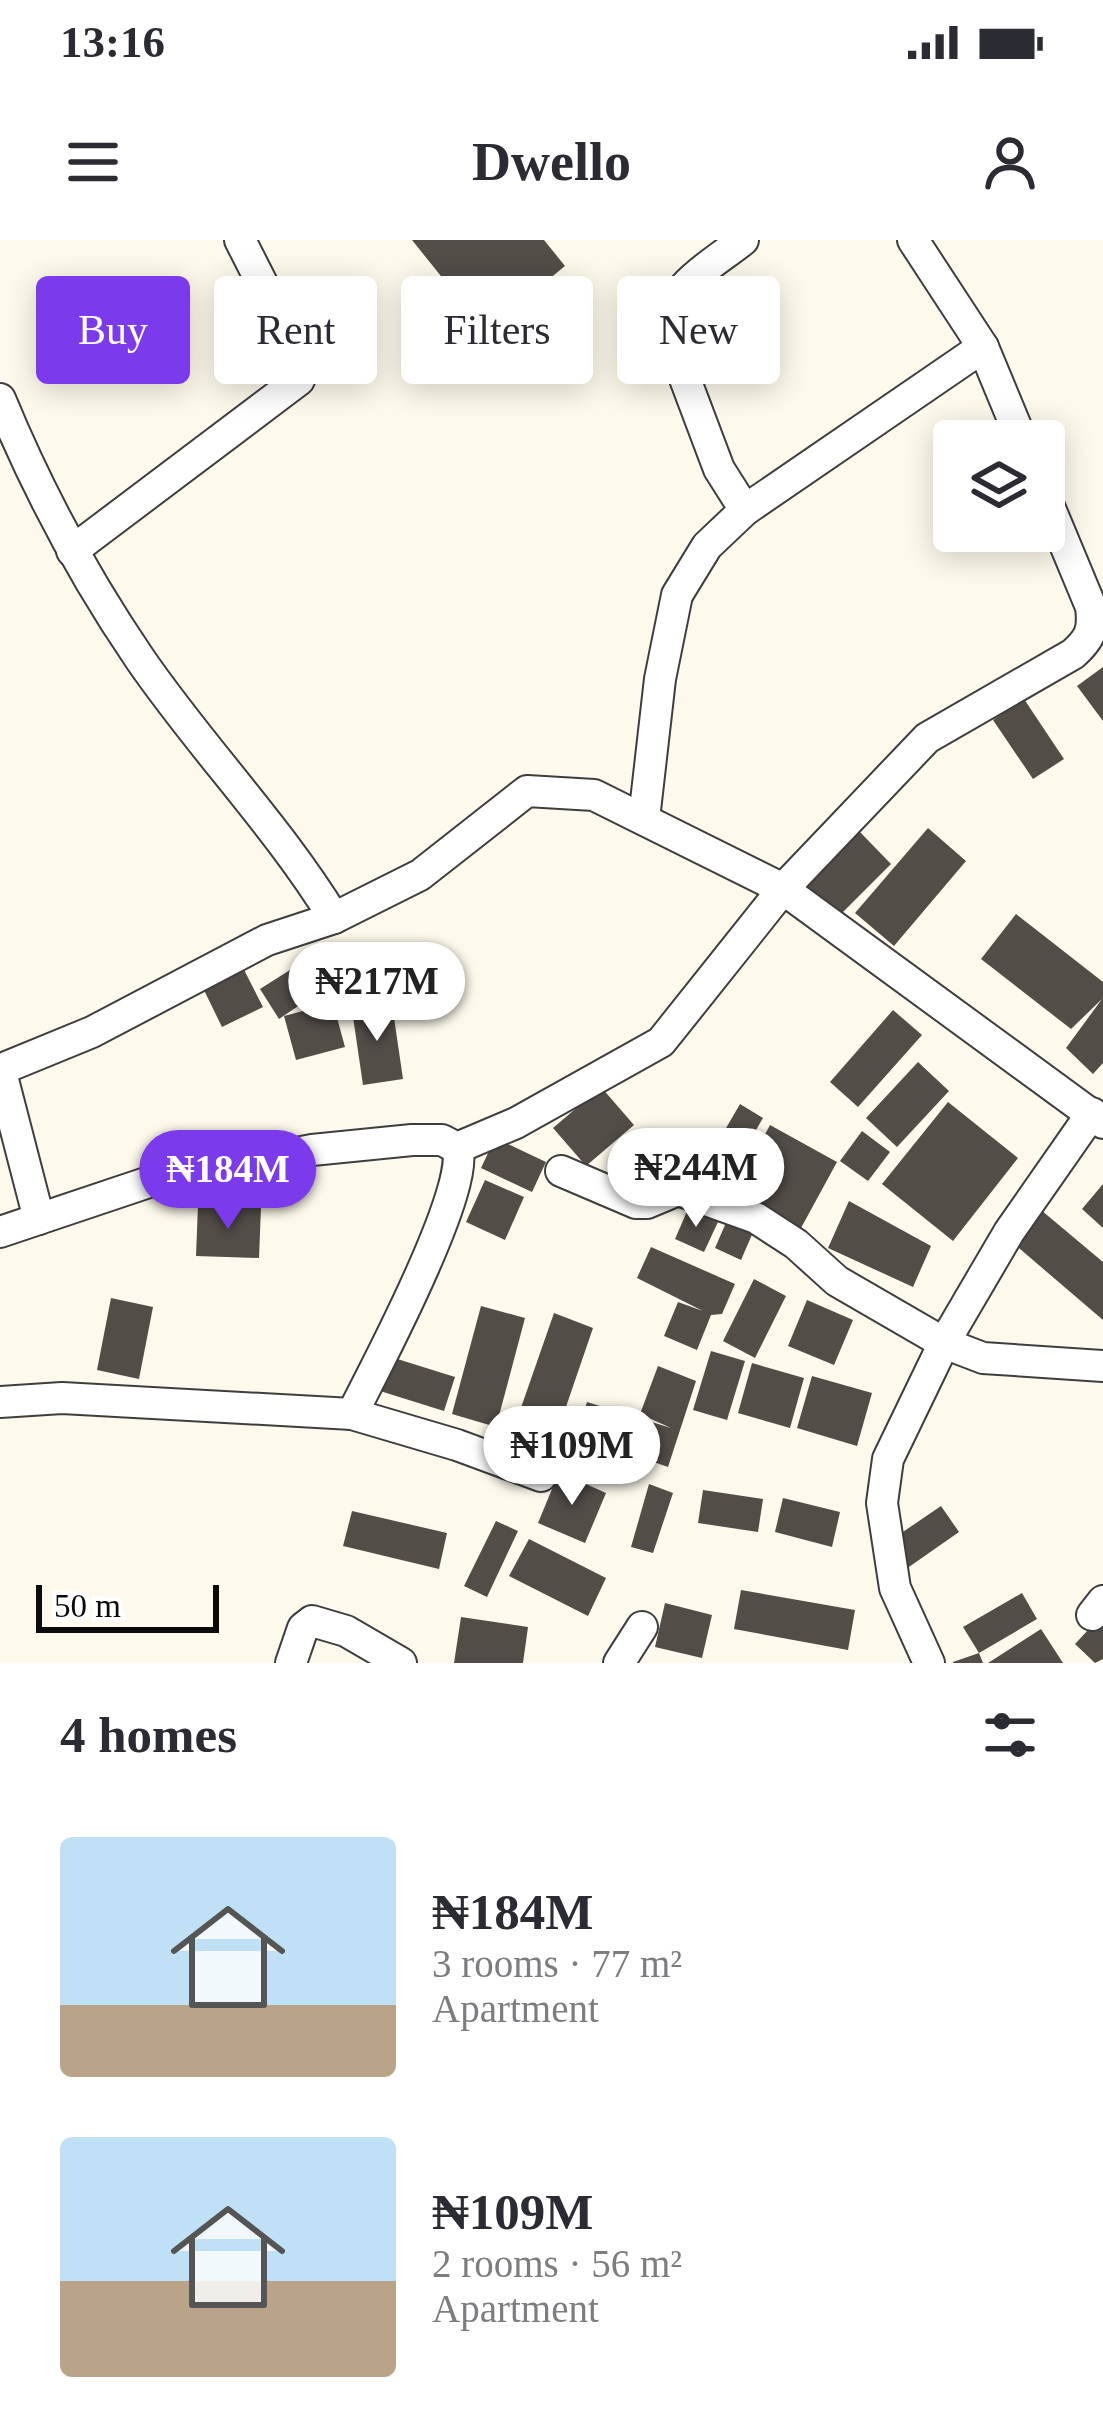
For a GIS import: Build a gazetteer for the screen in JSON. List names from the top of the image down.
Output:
{
  "scale_bar": "50 m",
  "page": {
    "status": "13:16",
    "header": "Dwello",
    "chip": [
      "Buy",
      "Rent",
      "Filters",
      "New"
    ],
    "price": [
      "₦217M",
      "₦244M",
      "₦184M",
      "₦109M"
    ],
    "scale": "50 m",
    "heading": "4 homes",
    "list": [
      {
        "name": "₦184M",
        "note": "3 rooms · 77 m² · Apartment"
      },
      {
        "name": "₦109M",
        "note": "2 rooms · 56 m² · Apartment"
      }
    ]
  }
}
